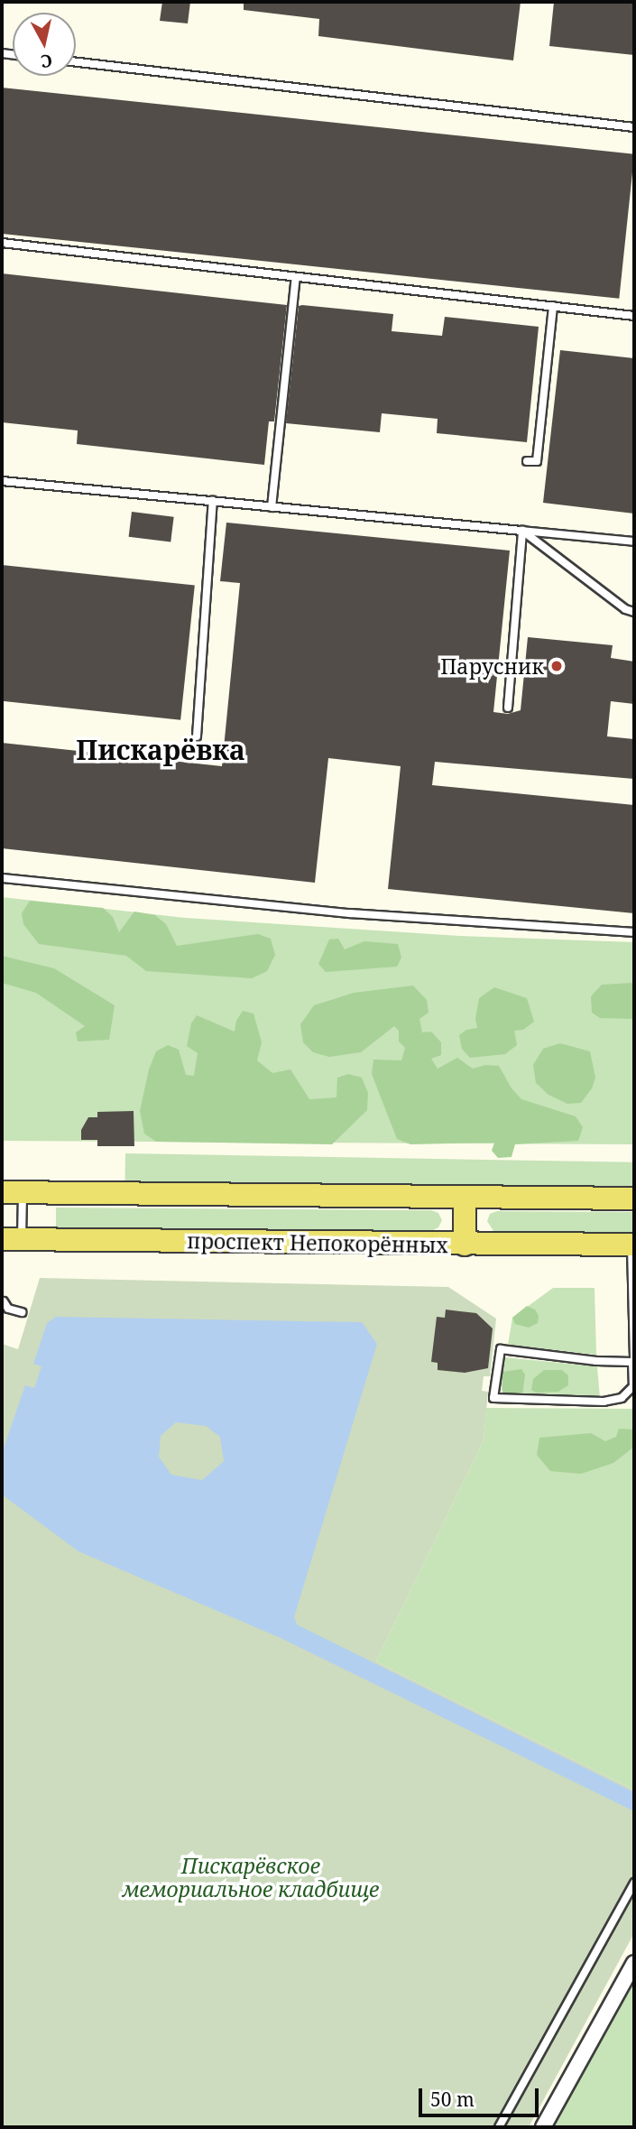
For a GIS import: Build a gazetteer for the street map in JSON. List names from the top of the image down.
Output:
{
  "streets": {
    "main road": ["проспект Непокорённых"]
  },
  "districts": ["Пискарёвка"],
  "parks": ["Пискарёвское мемориальное кладбище"],
  "places": ["Парусник"],
  "scale_bar": "50 m",
  "north": "bottom"
}
